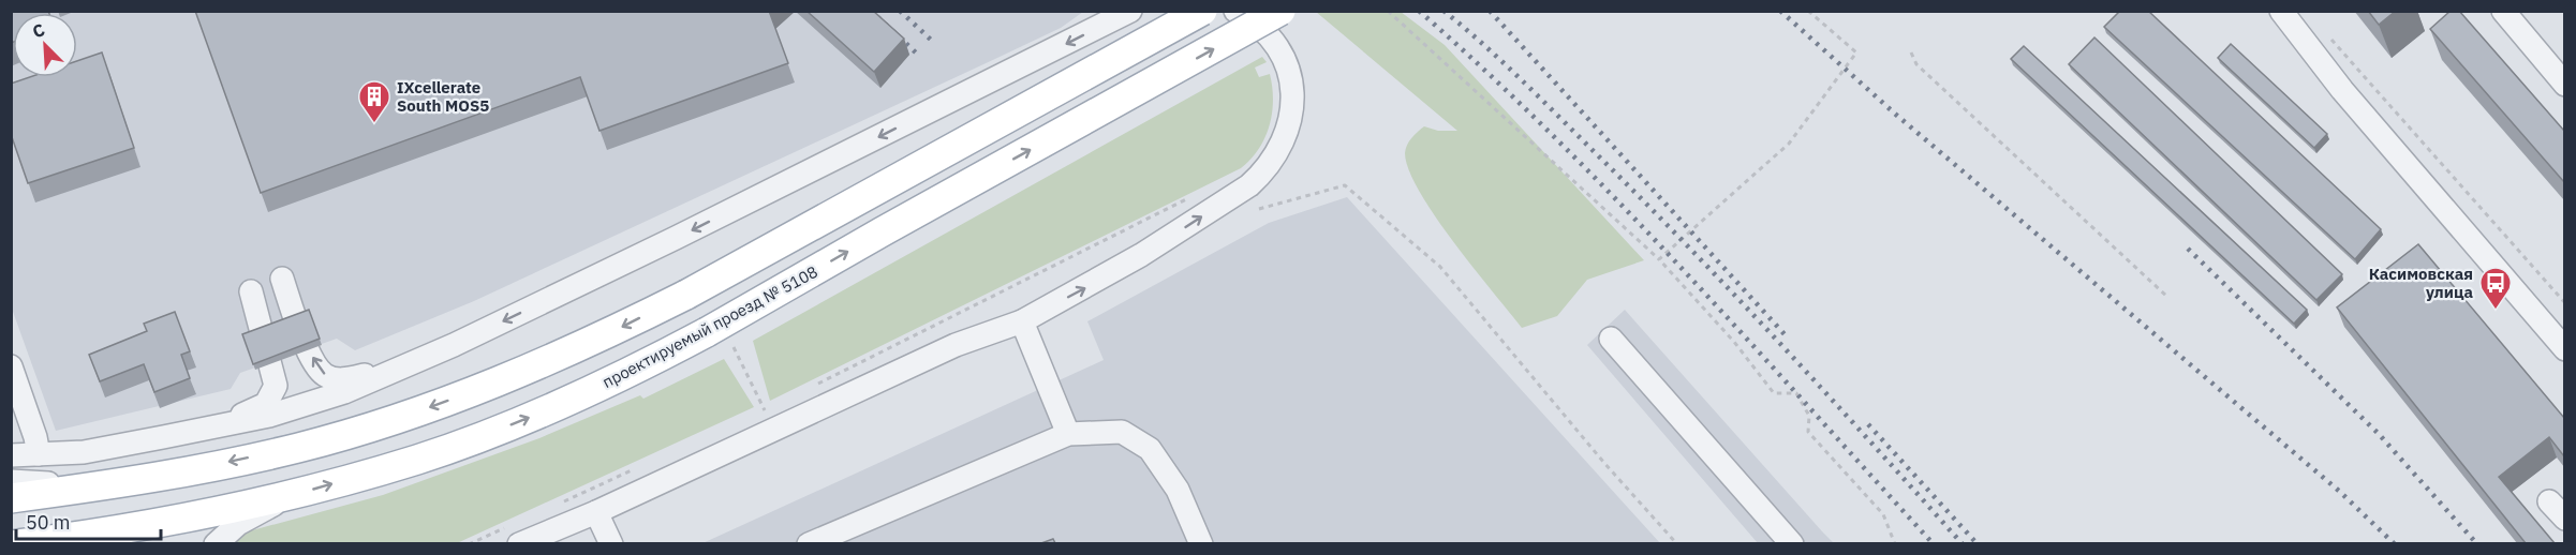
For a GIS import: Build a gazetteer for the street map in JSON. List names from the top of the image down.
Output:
{
  "streets": {
    "main road": ["проектируемый проезд № 5108"]
  },
  "places": {
    "building": ["IXcellerate South MOS5"],
    "bus stop": ["Касимовская улица"]
  },
  "scale_bar": "50 m",
  "north": "top left"
}
